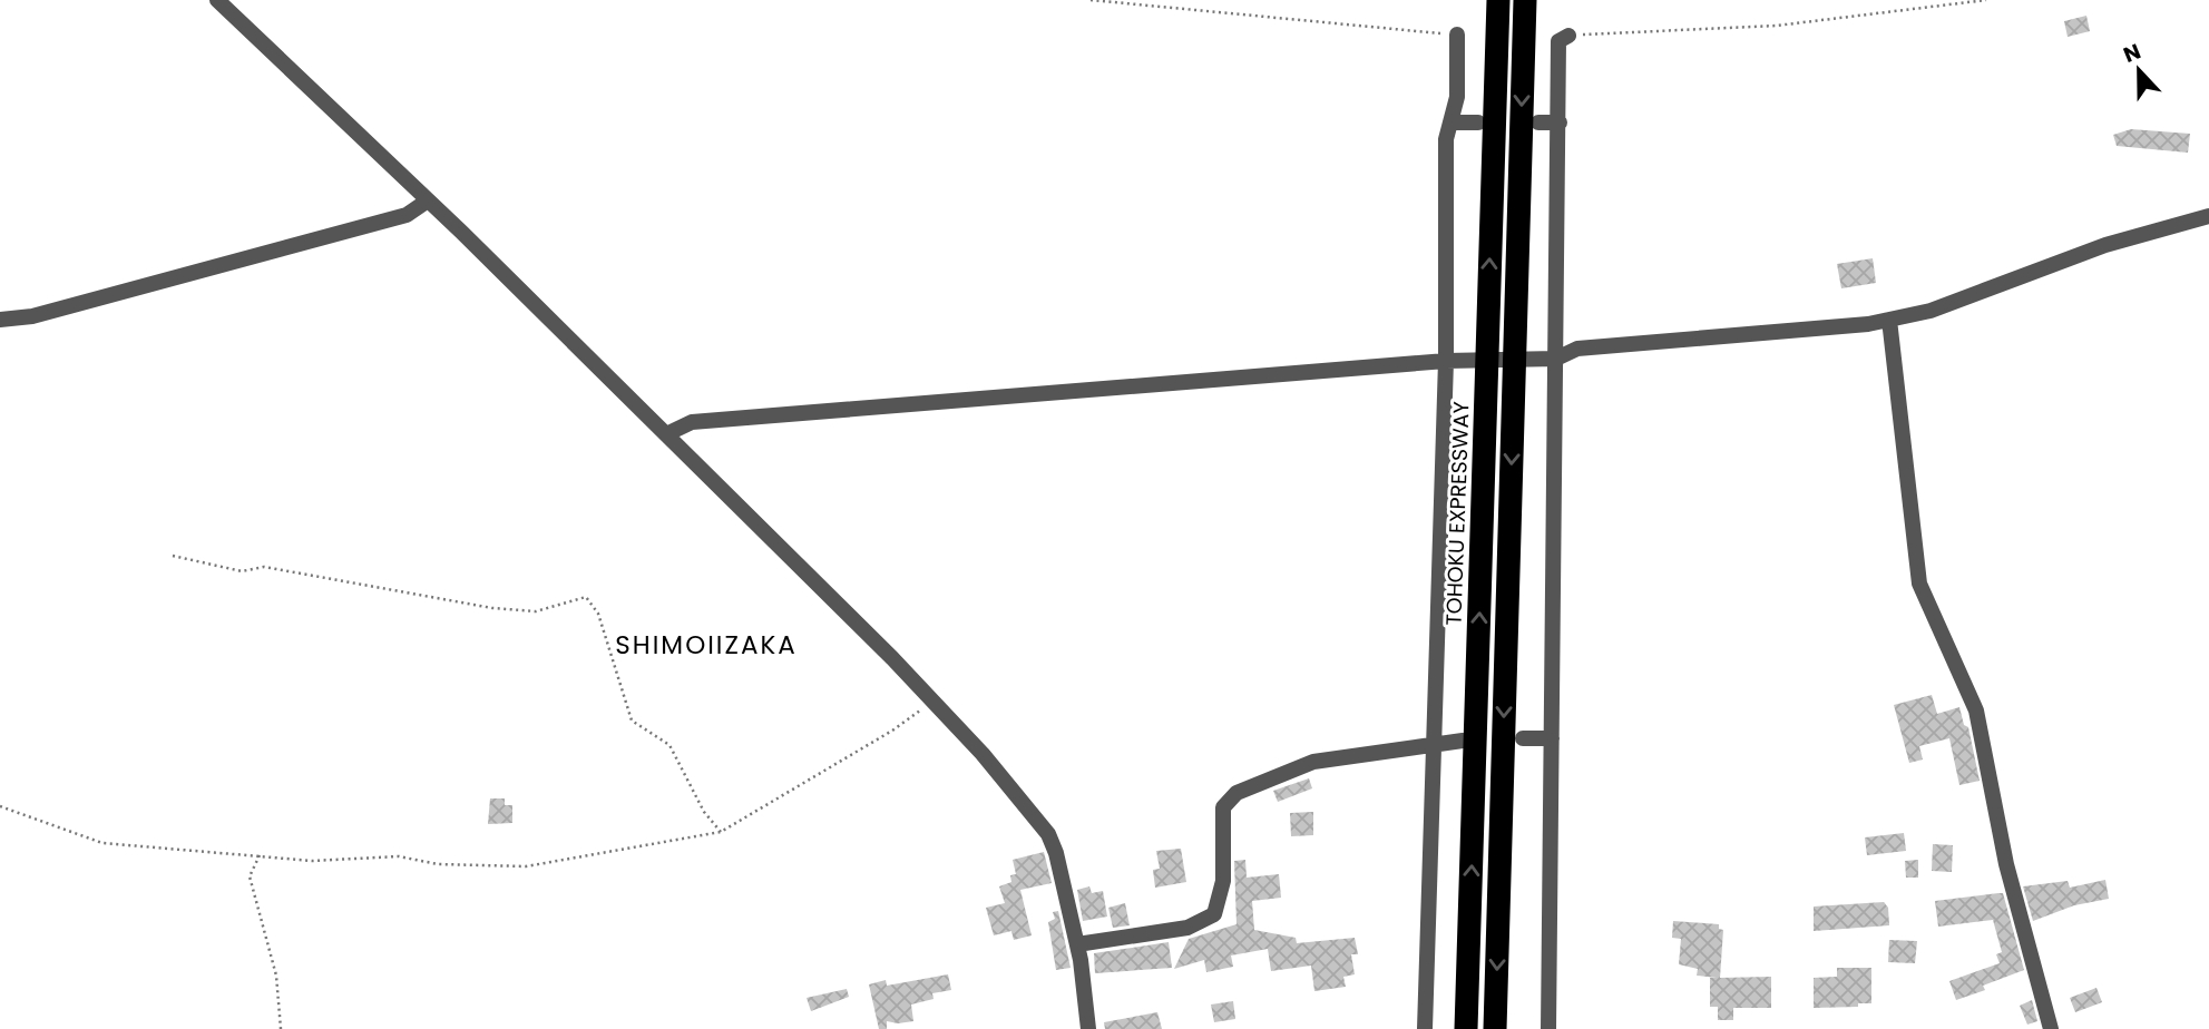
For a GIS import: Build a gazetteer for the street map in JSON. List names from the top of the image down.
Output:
{
  "streets": {
    "highway": ["TOHOKU EXPRESSWAY"]
  },
  "districts": ["SHIMOIIZAKA"],
  "north": "top"
}
